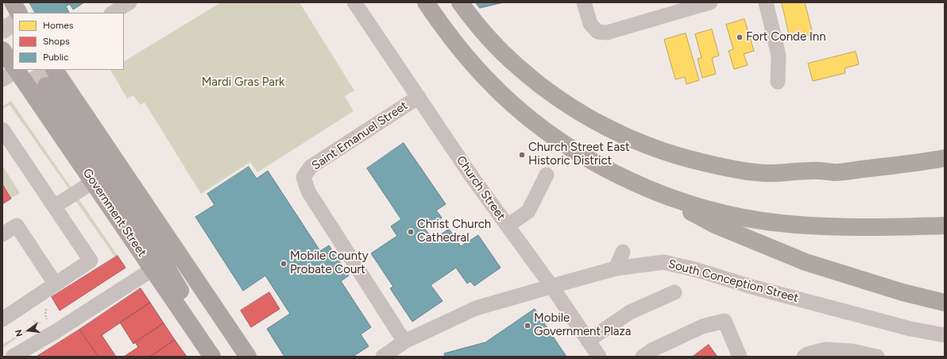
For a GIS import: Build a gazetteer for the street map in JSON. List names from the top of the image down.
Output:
{
  "streets": {
    "main road": ["Government Street"],
    "street": ["Saint Emanuel Street", "Church Street", "South Conception Street"]
  },
  "crossings": [
    ["Saint Emanuel Street", "Church Street"],
    ["Saint Emanuel Street", "South Conception Street"],
    ["Church Street", "South Conception Street"]
  ],
  "parks": ["Mardi Gras Park"],
  "places": [
    "Fort Conde Inn",
    "Church Street East Historic District",
    "Christ Church Cathedral",
    "Mobile County Probate Court",
    "Mobile Government Plaza"
  ],
  "legend": ["Homes", "Shops", "Public"],
  "north": "left"
}
